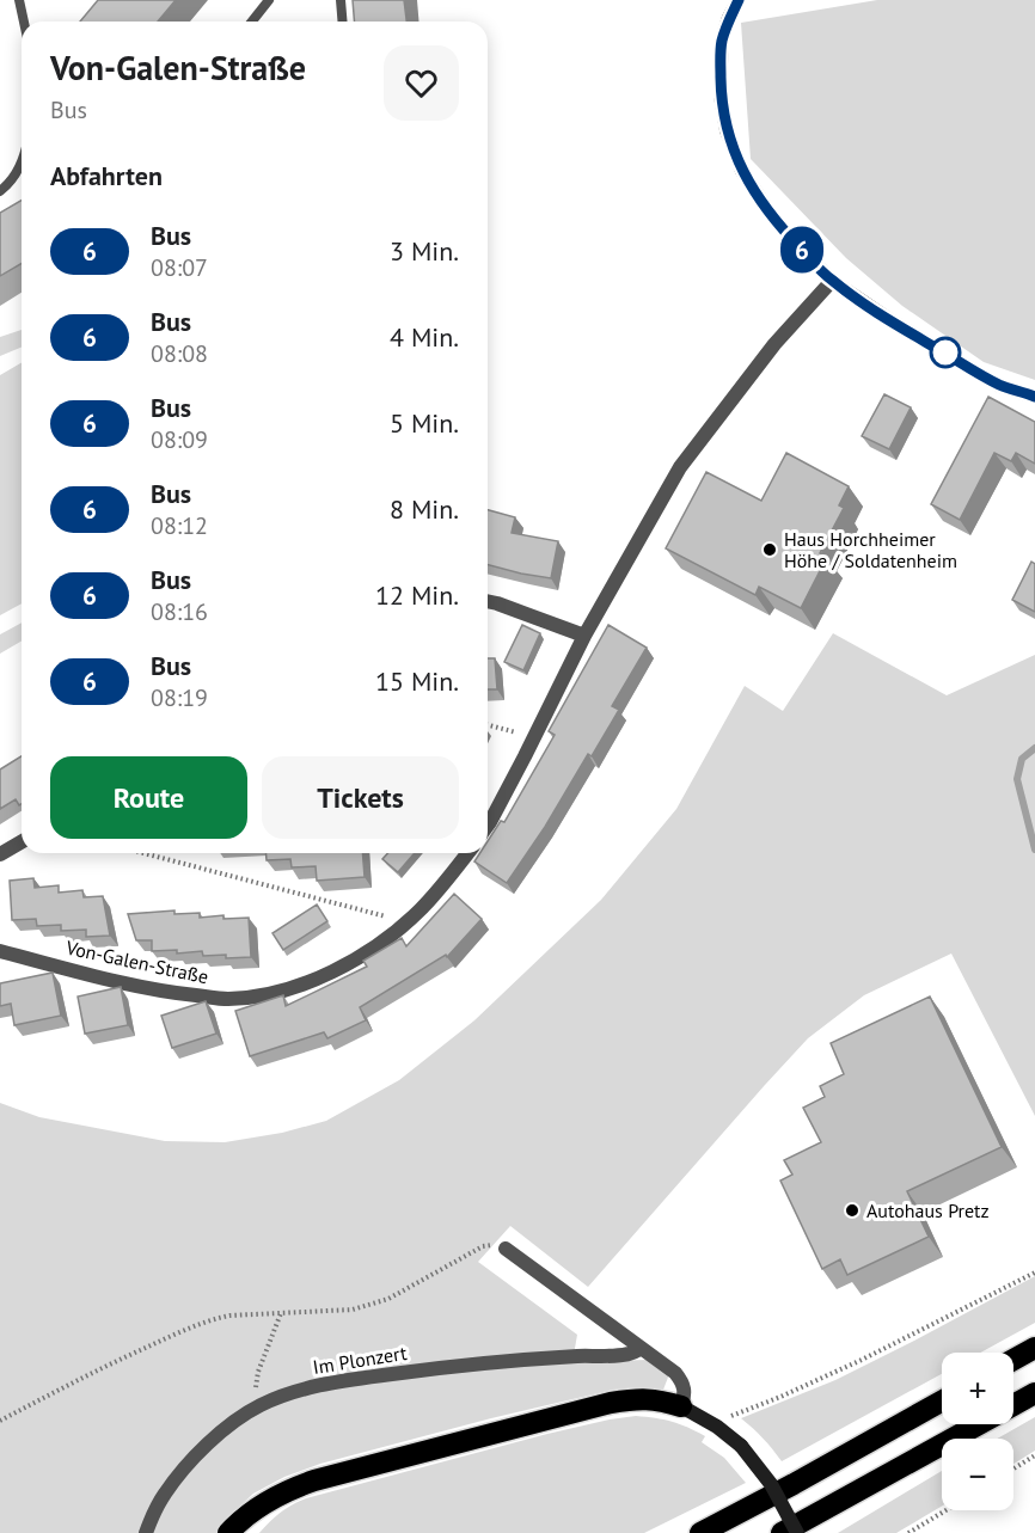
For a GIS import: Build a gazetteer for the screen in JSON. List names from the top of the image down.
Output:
{
  "streets": {
    "street": ["Von-Galen-Straße", "Im Plonzert"]
  },
  "places": ["Haus Horchheimer Höhe / Soldatenheim", "Autohaus Pretz"],
  "lines": ["bus line 6"],
  "page": {
    "on_map": "6",
    "heading": [
      ["Von-Galen-Straße", "Bus"],
      "Abfahrten"
    ],
    "list": [
      {
        "mark": "6",
        "name": "Bus",
        "note": "08:07",
        "value": "3 Min."
      },
      {
        "mark": "6",
        "name": "Bus",
        "note": "08:08",
        "value": "4 Min."
      },
      {
        "mark": "6",
        "name": "Bus",
        "note": "08:09",
        "value": "5 Min."
      },
      {
        "mark": "6",
        "name": "Bus",
        "note": "08:12",
        "value": "8 Min."
      },
      {
        "mark": "6",
        "name": "Bus",
        "note": "08:16",
        "value": "12 Min."
      },
      {
        "mark": "6",
        "name": "Bus",
        "note": "08:19",
        "value": "15 Min."
      }
    ],
    "buttons": ["Route", "Tickets"],
    "map_buttons": ["+", "−"]
  }
}
